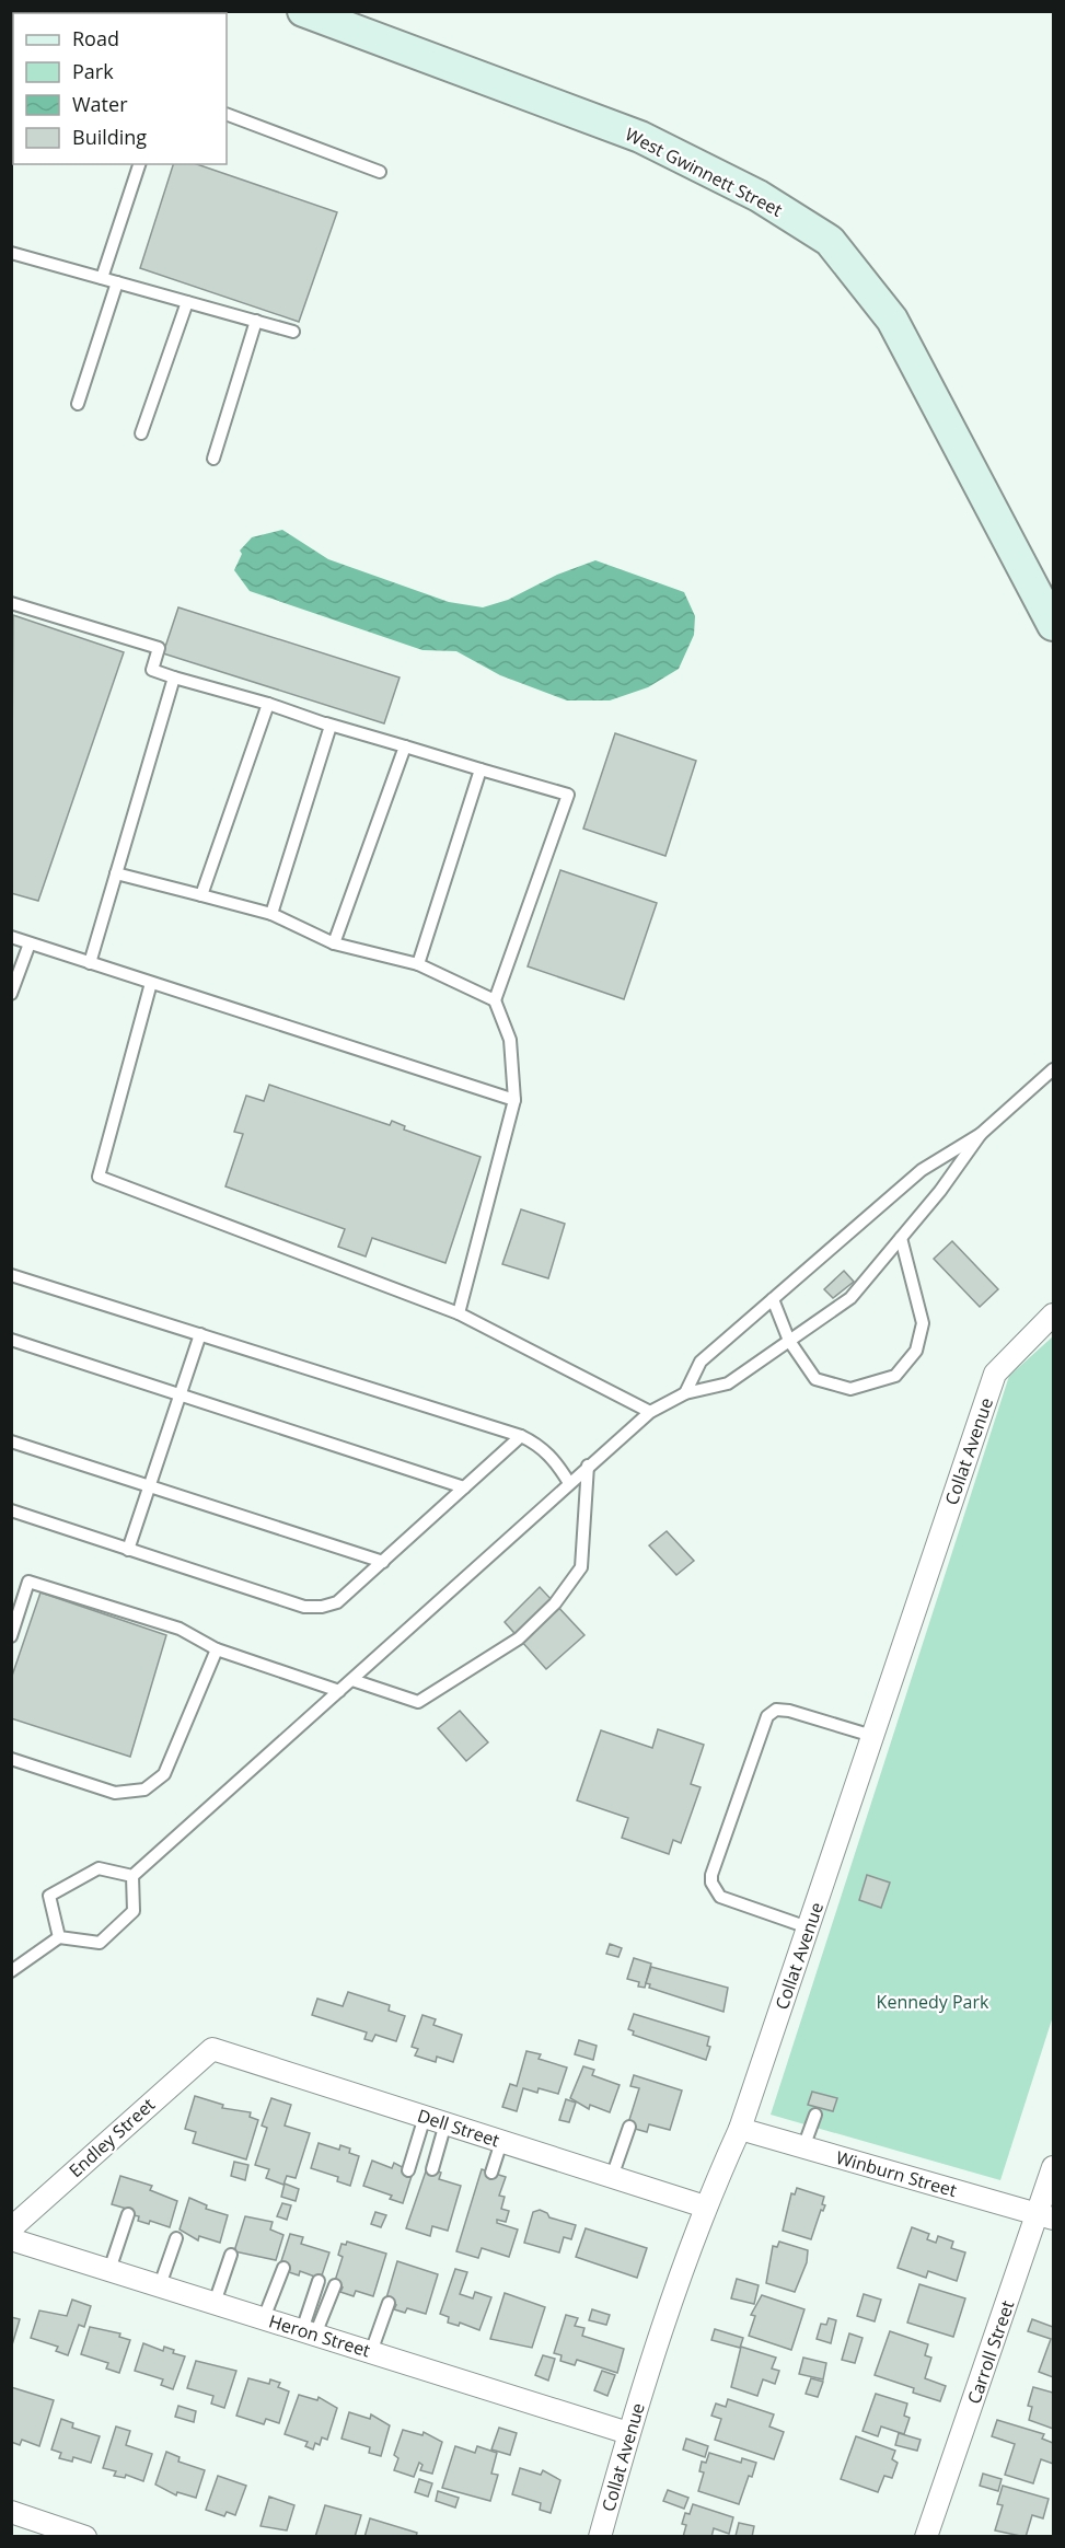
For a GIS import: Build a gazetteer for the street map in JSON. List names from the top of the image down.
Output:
{
  "streets": {
    "main road": ["West Gwinnett Street"],
    "street": [
      "Collat Avenue",
      "Dell Street",
      "Endley Street",
      "Winburn Street",
      "Heron Street",
      "Carroll Street"
    ]
  },
  "crossings": [
    ["Collat Avenue", "Dell Street"],
    ["Collat Avenue", "Winburn Street"],
    ["Collat Avenue", "Heron Street"],
    ["Dell Street", "Endley Street"],
    ["Winburn Street", "Carroll Street"]
  ],
  "parks": ["Kennedy Park"],
  "legend": [
    "Road",
    "Park",
    "Water",
    "Building"
  ]
}
